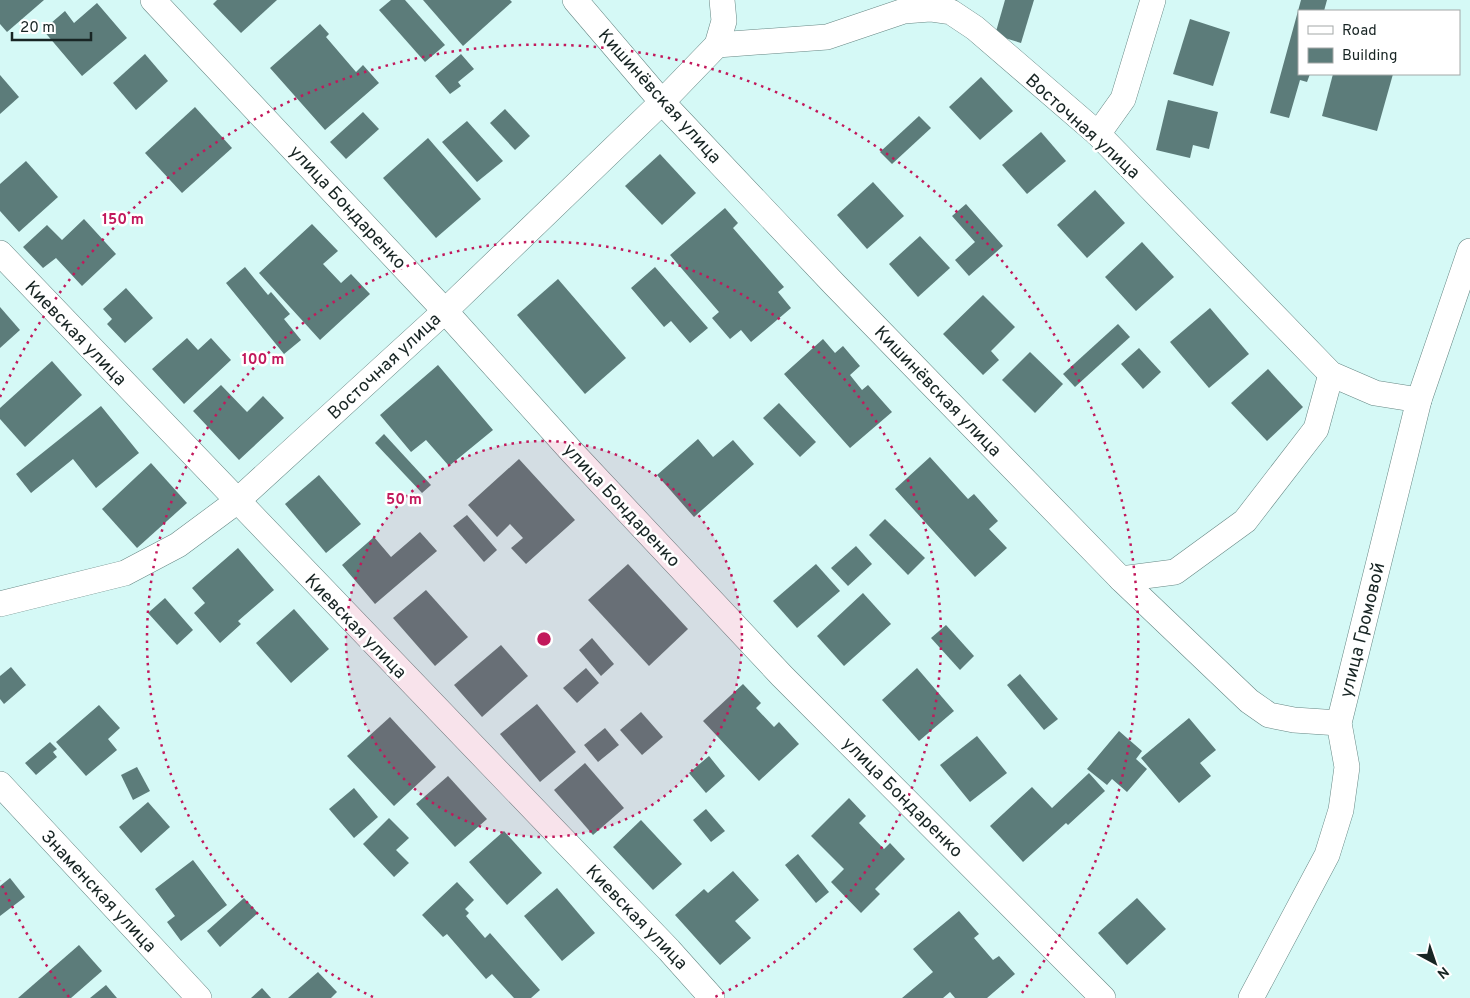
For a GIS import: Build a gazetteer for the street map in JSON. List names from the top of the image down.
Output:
{
  "streets": {
    "street": [
      "Кишинёвская улица",
      "Восточная улица",
      "улица Бондаренко",
      "Киевская улица",
      "улица Громовой",
      "Знаменская улица"
    ]
  },
  "crossings": [
    ["Кишинёвская улица", "Восточная улица"],
    ["Кишинёвская улица", "улица Громовой"],
    ["Восточная улица", "улица Бондаренко"],
    ["Восточная улица", "Киевская улица"],
    ["Восточная улица", "улица Громовой"]
  ],
  "legend": ["Road", "Building"],
  "scale_bar": "20 m",
  "north": "bottom right",
  "rings": ["150 m", "100 m", "50 m"]
}
